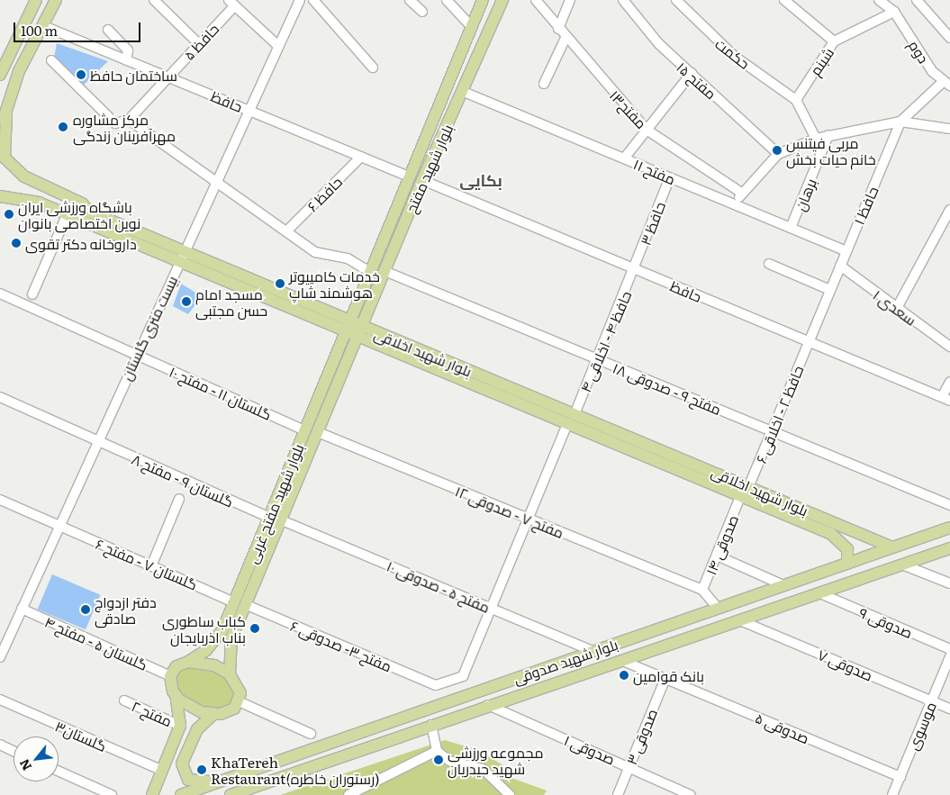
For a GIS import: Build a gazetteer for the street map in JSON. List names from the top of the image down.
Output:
{
  "streets": {
    "main road": [
      "بلوار شهید مفتح",
      "بلوار شهید اخلاقی",
      "بلوار شهید مفتح غربی",
      "بلوار شهید صدوقی"
    ],
    "street": [
      "حافظ ۵",
      "دوم",
      "حکمت",
      "شبنم",
      "مفتح ۱۵",
      "حافظ",
      "مفتح۱۳",
      "مفتح ۱۱",
      "حافظ ۶",
      "برهان",
      "حافظ ۱",
      "حافظ ۳",
      "سعدی ۱",
      "بیست متری گلستان",
      "حافظ ۴ - اخلاقی ۴",
      "مفتح ۹ - صدوقی ۱۸",
      "گلستان ۱۱ - مفتح ۱۰",
      "حافظ ۲ - اخلاقی ۶",
      "گلستان ۹ - مفتح ۸",
      "مفتح ۷ - صدوقی ۱۲",
      "صدوقی ۱۴",
      "گلستان ۷ - مفتح ۶",
      "مفتح ۵ - صدوقی ۱۰",
      "صدوقی ۹",
      "گلستان ۵ - مفتح ۴",
      "مفتح ۳- صدوقی ۶",
      "صدوقی ۷",
      "مفتح ۲",
      "موسوی",
      "صدوقی ۵",
      "گلستان۳",
      "صدوقی ۳",
      "صدوقی ۱"
    ]
  },
  "crossings": [
    ["حافظ ۵", "حافظ"],
    ["دوم", "شبنم"],
    ["دوم", "حافظ ۱"],
    ["حکمت", "شبنم"],
    ["حافظ", "بلوار شهید مفتح"],
    ["حافظ", "حافظ ۶"],
    ["حافظ", "حافظ ۱"],
    ["حافظ", "حافظ ۳"],
    ["حافظ", "بیست متری گلستان"],
    ["حافظ", "حافظ ۴ - اخلاقی ۴"],
    ["حافظ", "حافظ ۲ - اخلاقی ۶"],
    ["بلوار شهید مفتح", "مفتح ۱۱"],
    ["بلوار شهید مفتح", "بلوار شهید اخلاقی"],
    ["بلوار شهید مفتح", "مفتح ۹ - صدوقی ۱۸"],
    ["بلوار شهید مفتح", "بلوار شهید مفتح غربی"],
    ["مفتح ۱۱", "برهان"],
    ["مفتح ۱۱", "حافظ ۱"],
    ["مفتح ۱۱", "حافظ ۳"],
    ["حافظ ۱", "سعدی ۱"],
    ["حافظ ۱", "حافظ ۲ - اخلاقی ۶"],
    ["حافظ ۳", "حافظ ۴ - اخلاقی ۴"],
    ["بیست متری گلستان", "بلوار شهید اخلاقی"],
    ["بیست متری گلستان", "گلستان ۱۱ - مفتح ۱۰"],
    ["بیست متری گلستان", "گلستان ۹ - مفتح ۸"],
    ["بیست متری گلستان", "گلستان ۷ - مفتح ۶"],
    ["بیست متری گلستان", "گلستان ۵ - مفتح ۴"],
    ["حافظ ۴ - اخلاقی ۴", "بلوار شهید اخلاقی"],
    ["حافظ ۴ - اخلاقی ۴", "مفتح ۹ - صدوقی ۱۸"],
    ["بلوار شهید اخلاقی", "حافظ ۲ - اخلاقی ۶"],
    ["بلوار شهید اخلاقی", "بلوار شهید مفتح غربی"],
    ["بلوار شهید اخلاقی", "صدوقی ۱۴"],
    ["بلوار شهید اخلاقی", "بلوار شهید صدوقی"],
    ["مفتح ۹ - صدوقی ۱۸", "حافظ ۲ - اخلاقی ۶"],
    ["گلستان ۱۱ - مفتح ۱۰", "بلوار شهید مفتح غربی"],
    ["گلستان ۹ - مفتح ۸", "بلوار شهید مفتح غربی"],
    ["بلوار شهید مفتح غربی", "مفتح ۷ - صدوقی ۱۲"],
    ["بلوار شهید مفتح غربی", "گلستان ۷ - مفتح ۶"],
    ["بلوار شهید مفتح غربی", "مفتح ۵ - صدوقی ۱۰"],
    ["بلوار شهید مفتح غربی", "گلستان ۵ - مفتح ۴"],
    ["بلوار شهید مفتح غربی", "مفتح ۳- صدوقی ۶"],
    ["مفتح ۷ - صدوقی ۱۲", "صدوقی ۱۴"],
    ["مفتح ۵ - صدوقی ۱۰", "مفتح ۳- صدوقی ۶"],
    ["مفتح ۵ - صدوقی ۱۰", "بلوار شهید صدوقی"],
    ["صدوقی ۹", "بلوار شهید صدوقی"],
    ["بلوار شهید صدوقی", "صدوقی ۷"],
    ["بلوار شهید صدوقی", "صدوقی ۵"],
    ["بلوار شهید صدوقی", "صدوقی ۱"],
    ["صدوقی ۷", "موسوی"],
    ["موسوی", "صدوقی ۵"],
    ["صدوقی ۵", "صدوقی ۳"],
    ["صدوقی ۳", "صدوقی ۱"]
  ],
  "districts": ["بکایی"],
  "places": [
    "ساختمان حافظ",
    "مرکز مشاوره مهرآفرینان زندگی",
    "مربی فیتنس خانم حیات بخش",
    "باشگاه ورزشی ایران نوین اختصاصی بانوان",
    "داروخانه دکتر تقوی",
    "خدمات کامپیوتر هوشمند شاپ",
    "مسجد امام حسن مجتبی",
    "دفتر ازدواج صادقی",
    "کباب ساطوری بناب اذربایجان",
    "بانک قوامین",
    "مجموعه ورزشی شهید حیدریان",
    "KhaTereh Restaurant(رستوران خاطره)"
  ],
  "scale_bar": "100 m",
  "north": "bottom left"
}
